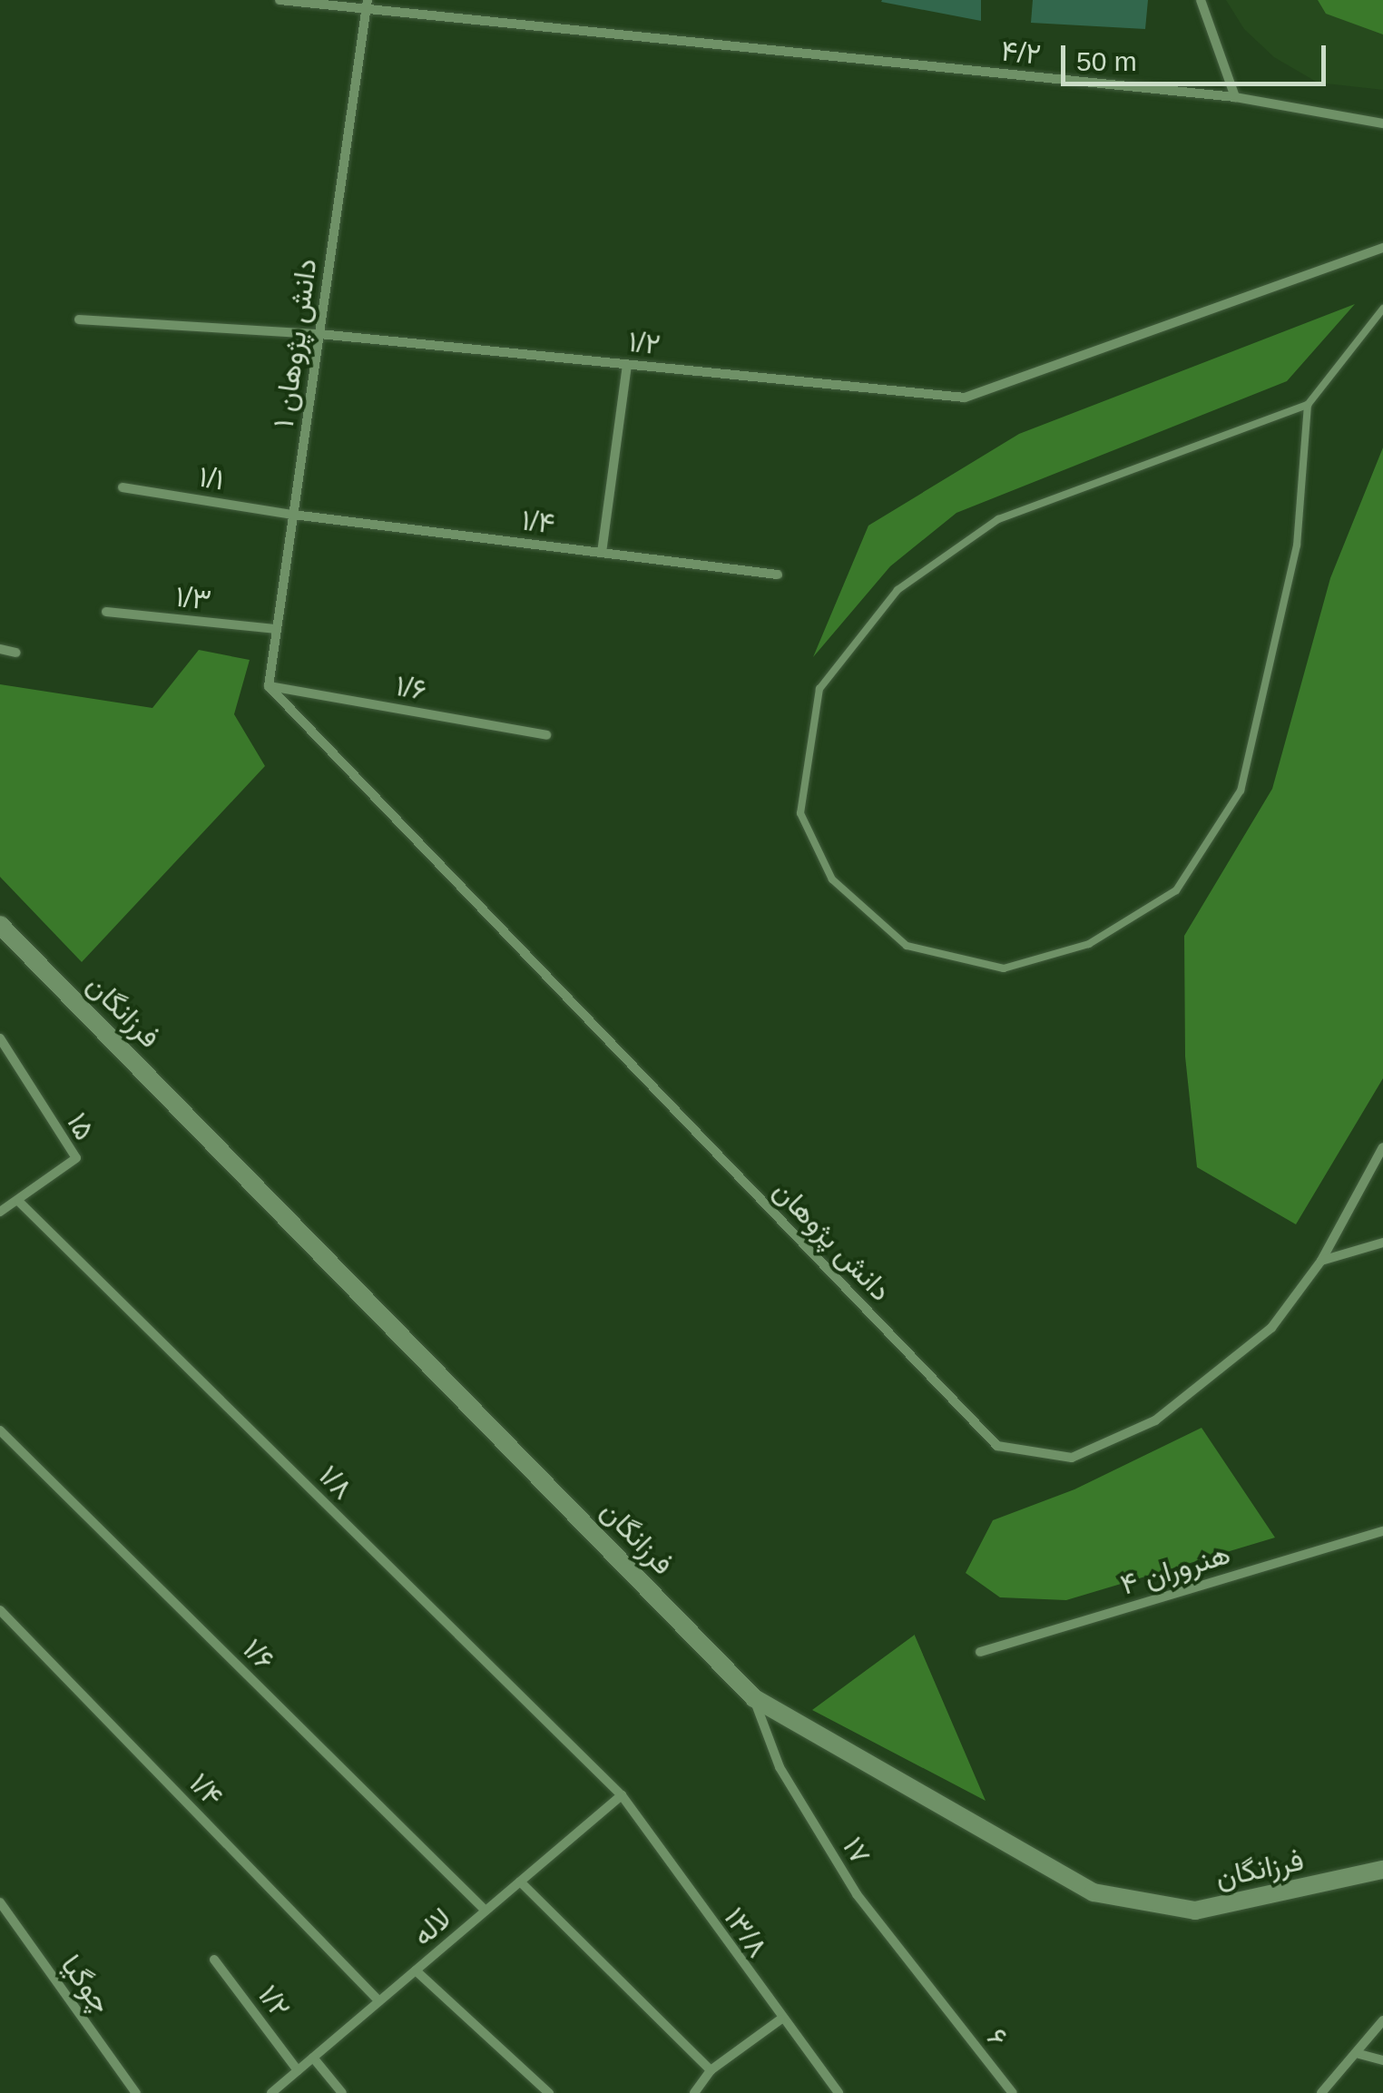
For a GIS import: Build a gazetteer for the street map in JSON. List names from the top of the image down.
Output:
{
  "streets": {
    "street": [
      "۴/۲",
      "دانش پژوهان ۱",
      "۱/۲",
      "۱/۱",
      "۱/۴",
      "۱/۳",
      "۱/۶",
      "فرزانگان",
      "۱۵",
      "دانش پژوهان",
      "۱/۸",
      "هنروران ۴",
      "۱۷",
      "لاله",
      "۱۳/۸",
      "چوگیا",
      "۶"
    ]
  },
  "crossings": [
    ["۴/۲", "دانش پژوهان ۱"],
    ["دانش پژوهان ۱", "۱/۲"],
    ["دانش پژوهان ۱", "۱/۱"],
    ["دانش پژوهان ۱", "۱/۴"],
    ["دانش پژوهان ۱", "۱/۳"],
    ["دانش پژوهان ۱", "۱/۶"],
    ["دانش پژوهان ۱", "دانش پژوهان"],
    ["۱/۲", "لاله"],
    ["۱/۱", "۱/۴"],
    ["۱/۴", "لاله"],
    ["۱/۶", "دانش پژوهان"],
    ["۱/۶", "لاله"],
    ["فرزانگان", "۱۷"],
    ["۱۵", "۱/۸"],
    ["۱/۸", "لاله"],
    ["۱/۸", "۱۳/۸"],
    ["۱۷", "۶"],
    ["لاله", "۱۳/۸"]
  ],
  "scale_bar": "50 m"
}
